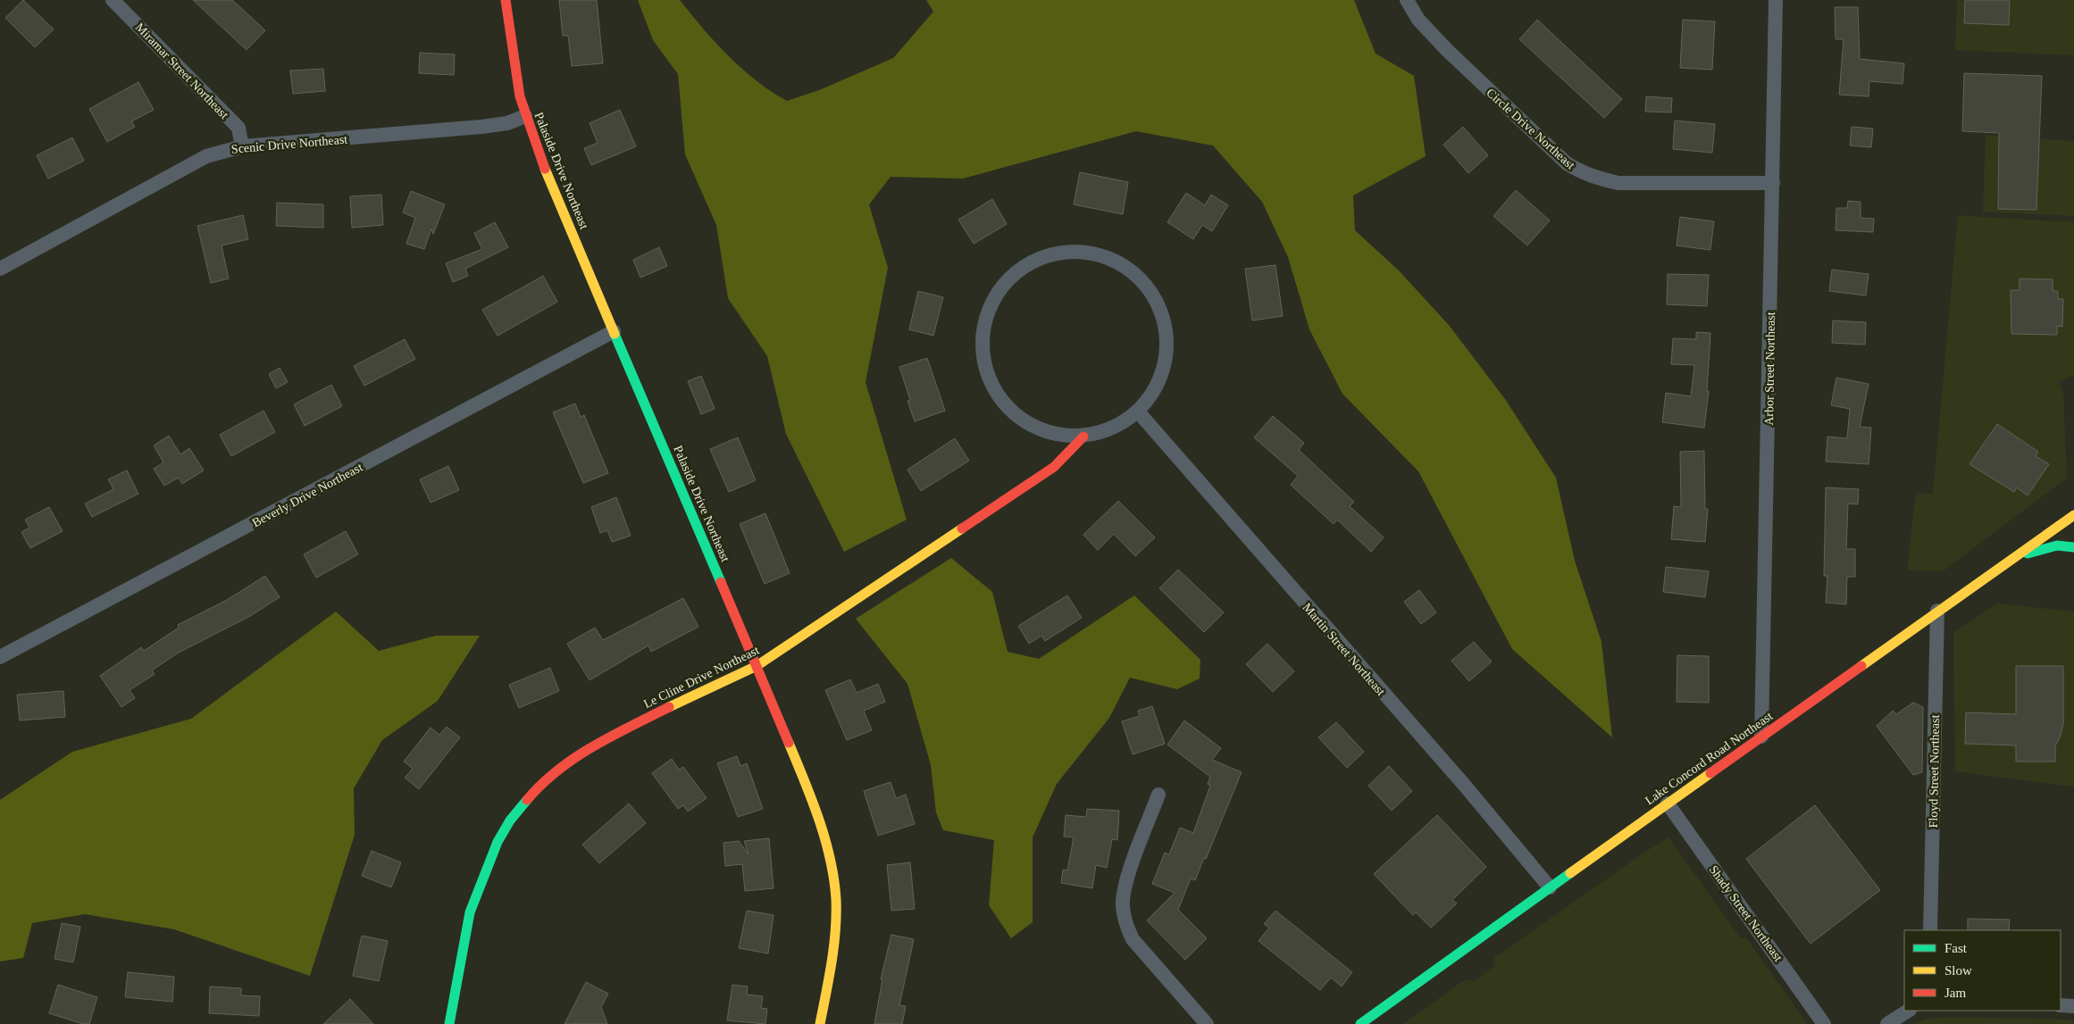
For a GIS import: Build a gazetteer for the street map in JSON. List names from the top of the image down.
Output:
{
  "streets": {
    "street": [
      "Miramar Street Northeast",
      "Circle Drive Northeast",
      "Scenic Drive Northeast",
      "Palaside Drive Northeast",
      "Arbor Street Northeast",
      "Beverly Drive Northeast",
      "Martin Street Northeast",
      "Le Cline Drive Northeast",
      "Lake Concord Road Northeast",
      "Floyd Street Northeast",
      "Shady Street Northeast"
    ]
  },
  "crossings": [
    ["Miramar Street Northeast", "Scenic Drive Northeast"],
    ["Circle Drive Northeast", "Arbor Street Northeast"],
    ["Scenic Drive Northeast", "Palaside Drive Northeast"],
    ["Palaside Drive Northeast", "Beverly Drive Northeast"],
    ["Palaside Drive Northeast", "Le Cline Drive Northeast"],
    ["Arbor Street Northeast", "Lake Concord Road Northeast"],
    ["Martin Street Northeast", "Lake Concord Road Northeast"],
    ["Lake Concord Road Northeast", "Floyd Street Northeast"],
    ["Lake Concord Road Northeast", "Shady Street Northeast"]
  ],
  "legend": ["Fast", "Slow", "Jam"]
}
